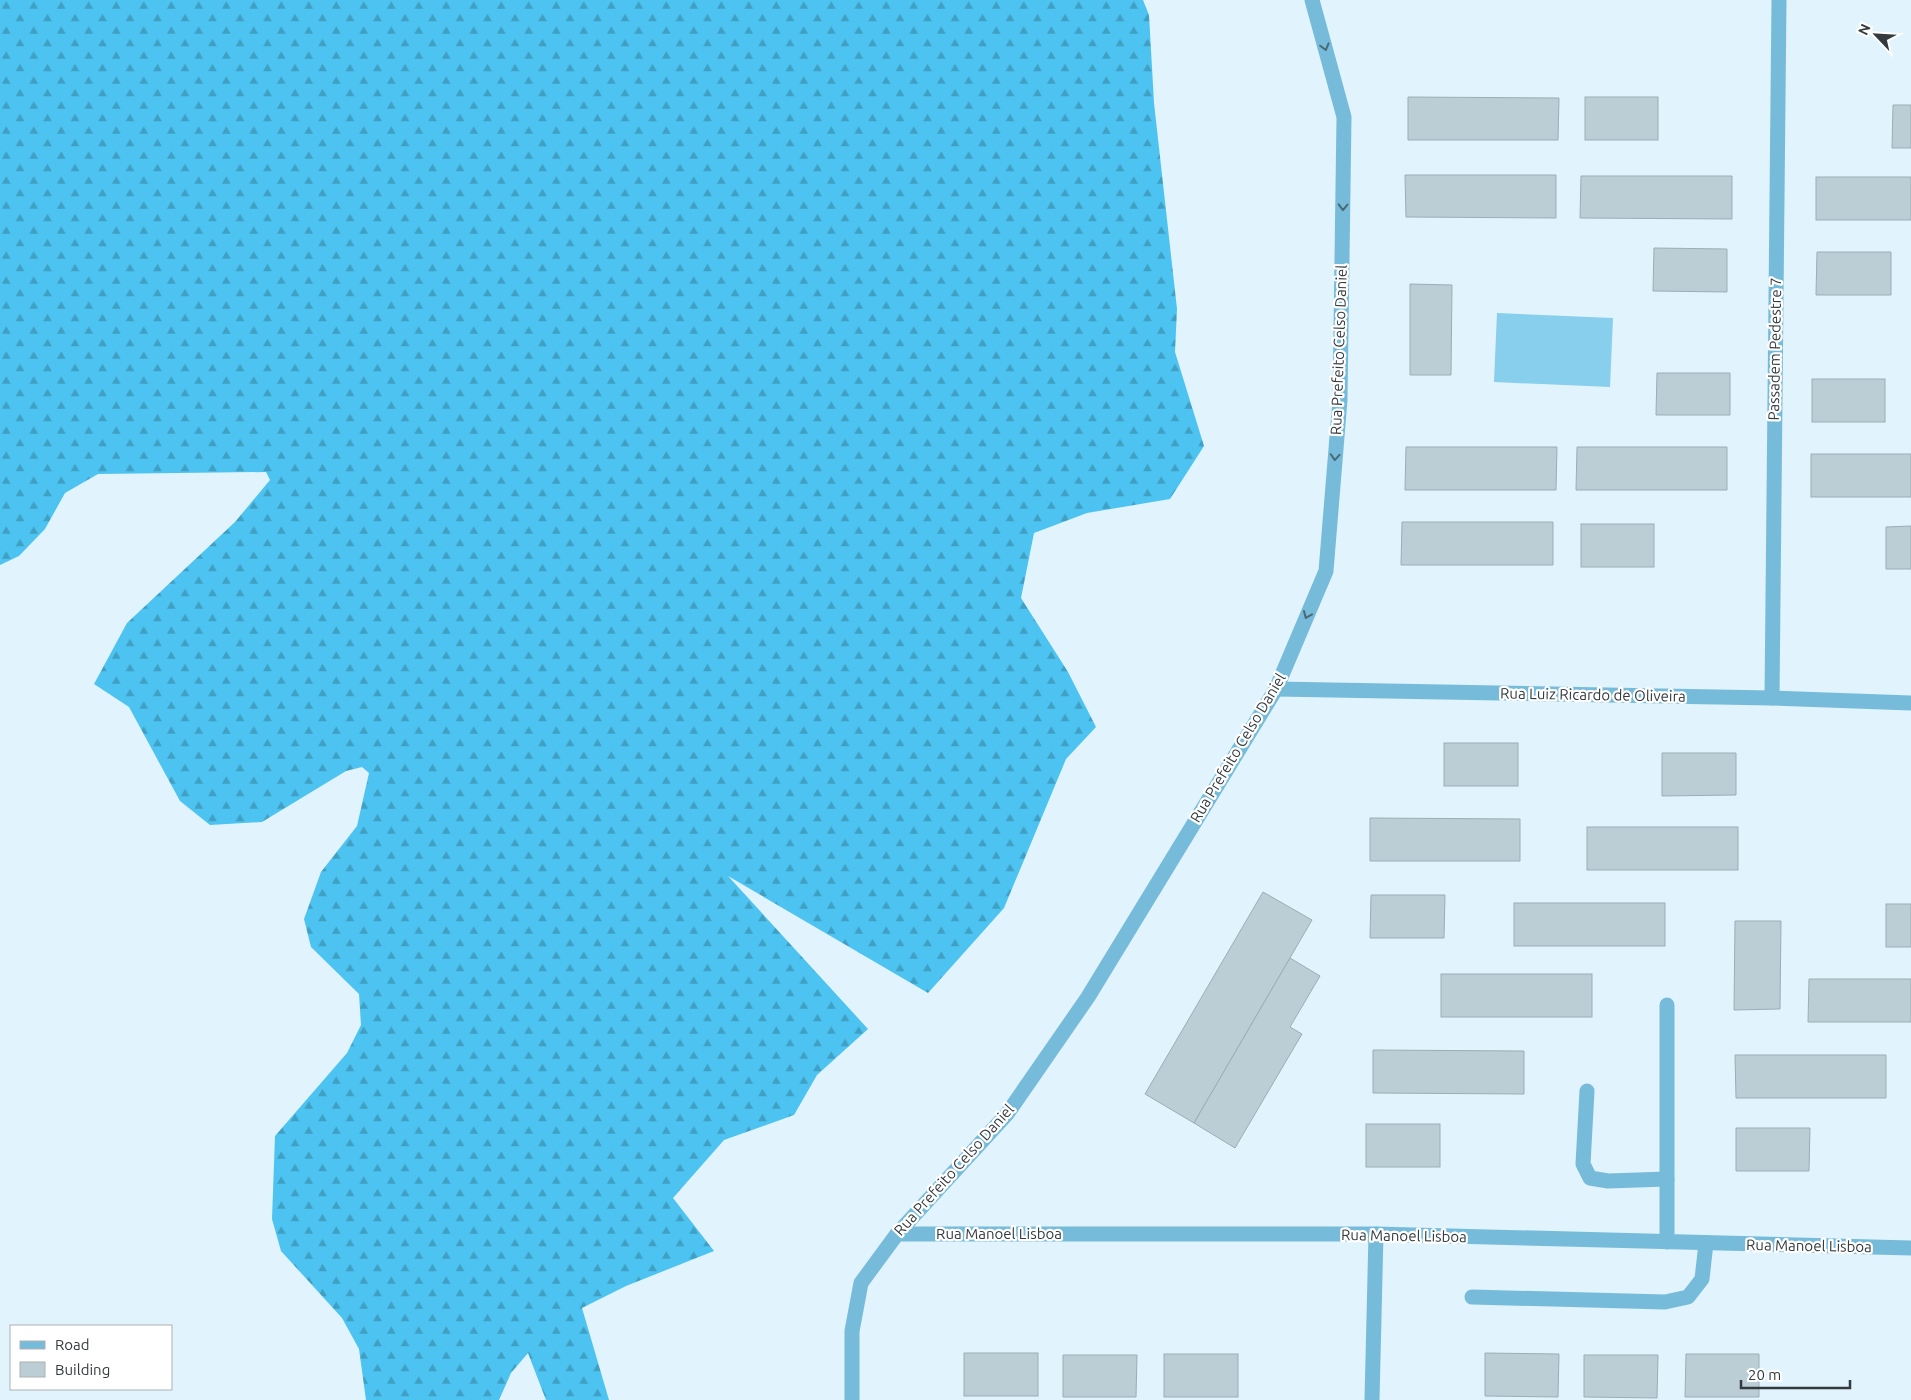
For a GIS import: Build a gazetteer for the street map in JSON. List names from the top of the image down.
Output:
{
  "streets": {
    "street": [
      "Passadem Pedestre 7",
      "Rua Prefeito Celso Daniel",
      "Rua Luiz Ricardo de Oliveira",
      "Rua Manoel Lisboa"
    ]
  },
  "crossings": [
    ["Passadem Pedestre 7", "Rua Luiz Ricardo de Oliveira"],
    ["Rua Prefeito Celso Daniel", "Rua Luiz Ricardo de Oliveira"],
    ["Rua Prefeito Celso Daniel", "Rua Manoel Lisboa"]
  ],
  "one_way": ["Rua Prefeito Celso Daniel"],
  "legend": ["Road", "Building"],
  "scale_bar": "20 m",
  "north": "top left"
}
